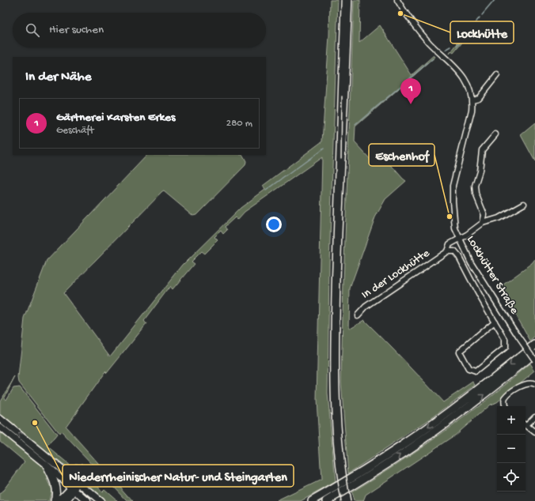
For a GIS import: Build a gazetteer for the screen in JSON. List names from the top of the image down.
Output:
{
  "streets": {
    "street": ["In der Lockhütte", "Lockhütter Straße"]
  },
  "crossings": [
    ["In der Lockhütte", "Lockhütter Straße"]
  ],
  "places": ["Lockhütte", "Eschenhof", "Niederrheinischer Natur- und Steingarten"],
  "page": {
    "search": "Hier suchen",
    "heading": "In der Nähe",
    "pins": "1",
    "list": [
      {
        "mark": "1",
        "name": "Gärtnerei Karsten Erkes",
        "note": "Geschäft",
        "value": "280 m"
      }
    ],
    "map_buttons": ["+", "−"]
  }
}
